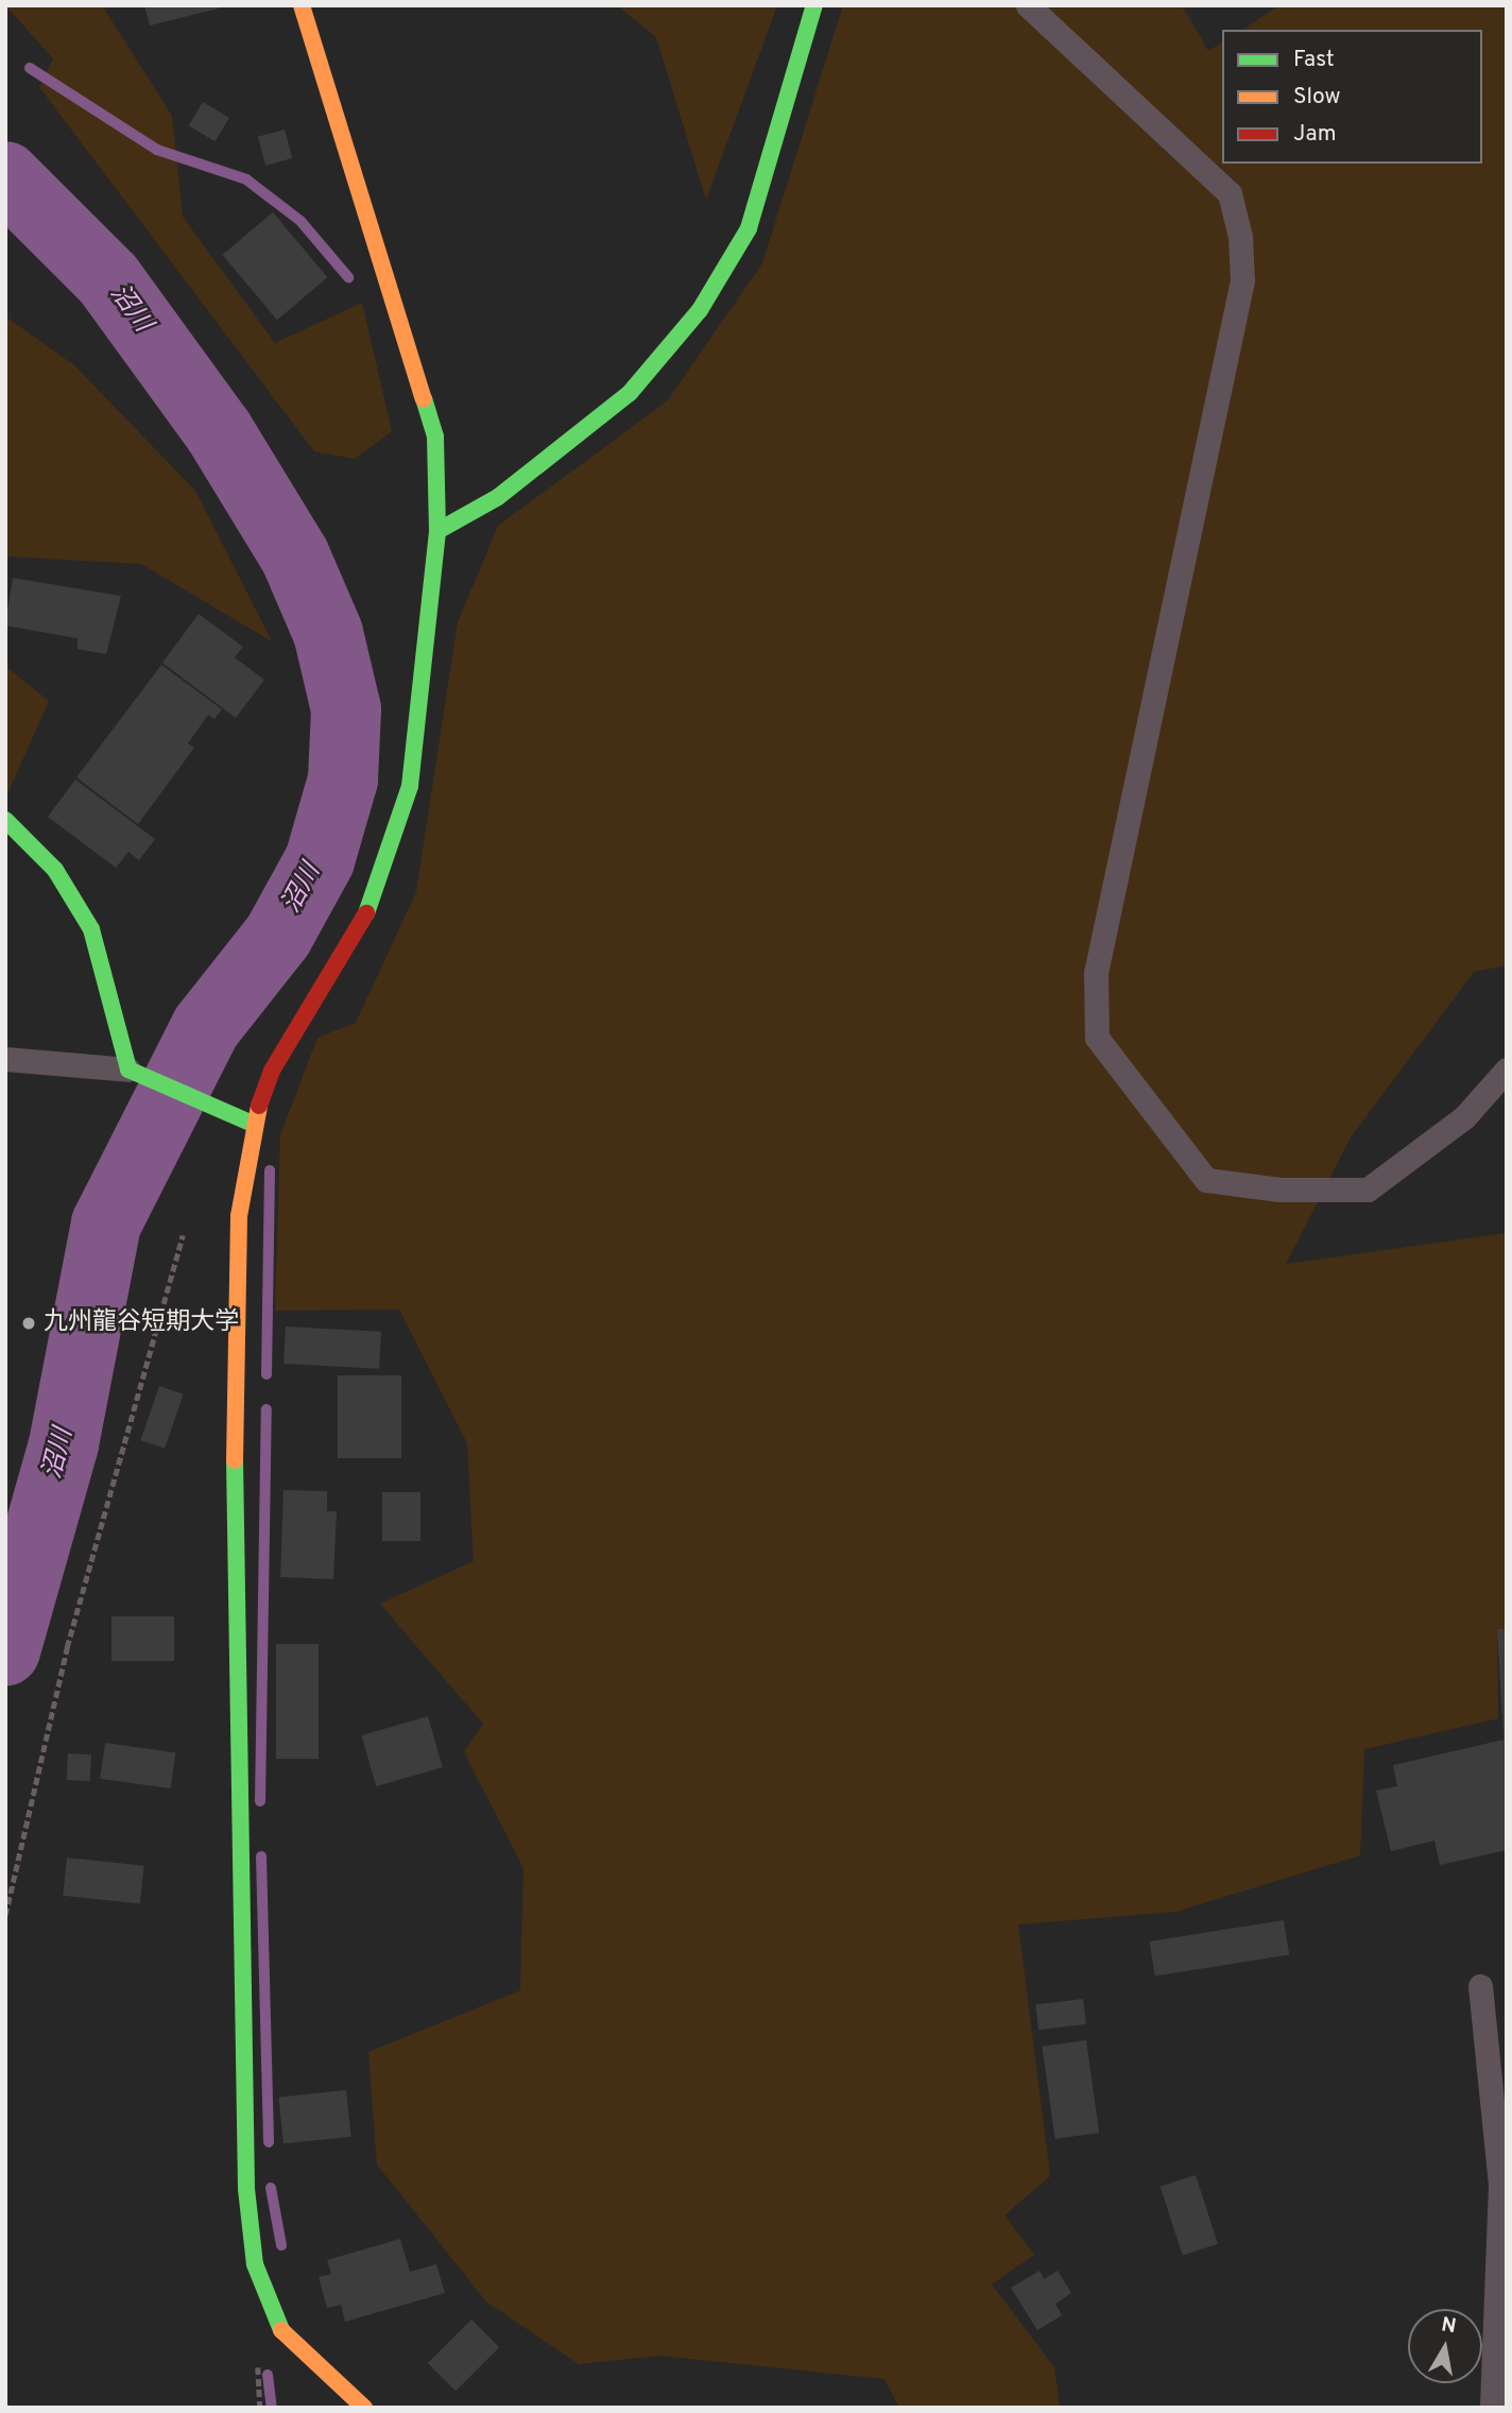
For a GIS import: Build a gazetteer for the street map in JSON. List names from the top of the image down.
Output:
{
  "water": ["沼川"],
  "places": ["九州龍谷短期大学"],
  "legend": ["Fast", "Slow", "Jam"],
  "north": "top"
}
